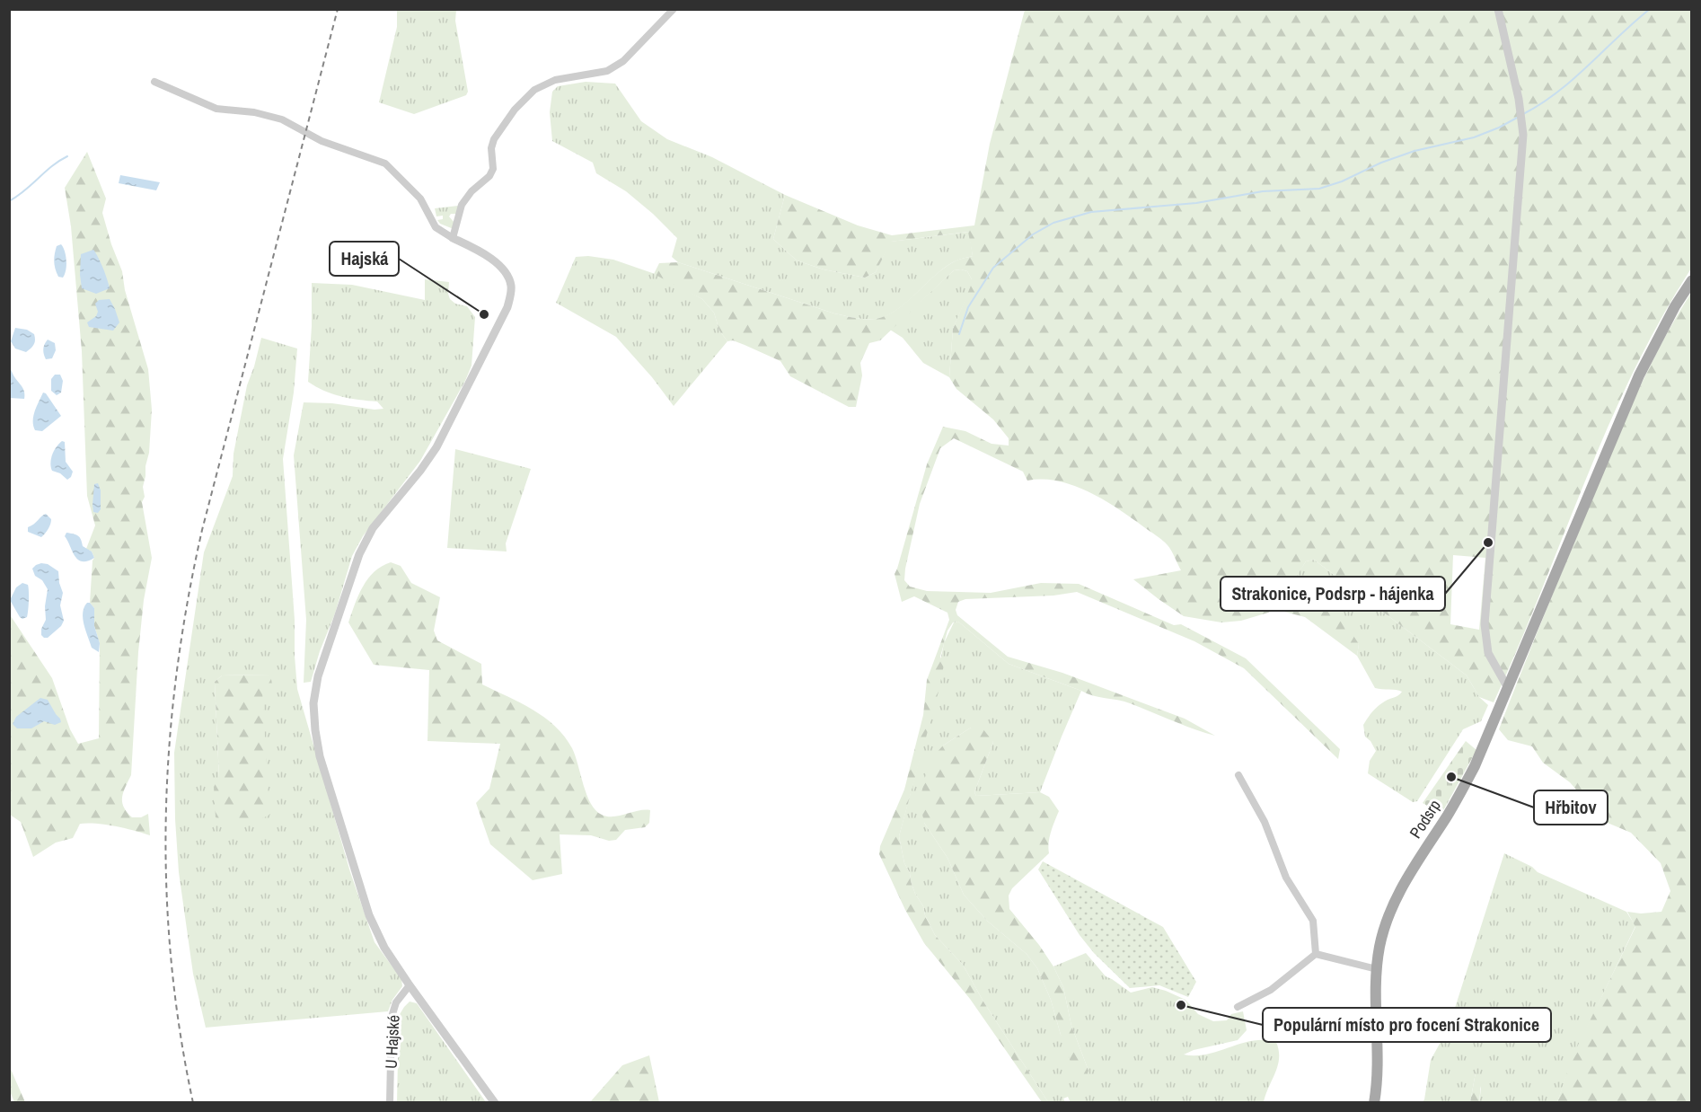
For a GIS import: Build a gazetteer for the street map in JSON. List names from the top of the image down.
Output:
{
  "streets": {
    "main road": ["Podsrp"],
    "street": ["U Hajské"]
  },
  "places": [
    "Hajská",
    "Strakonice, Podsrp - hájenka",
    "Hřbitov",
    "Populární místo pro focení Strakonice"
  ]
}
